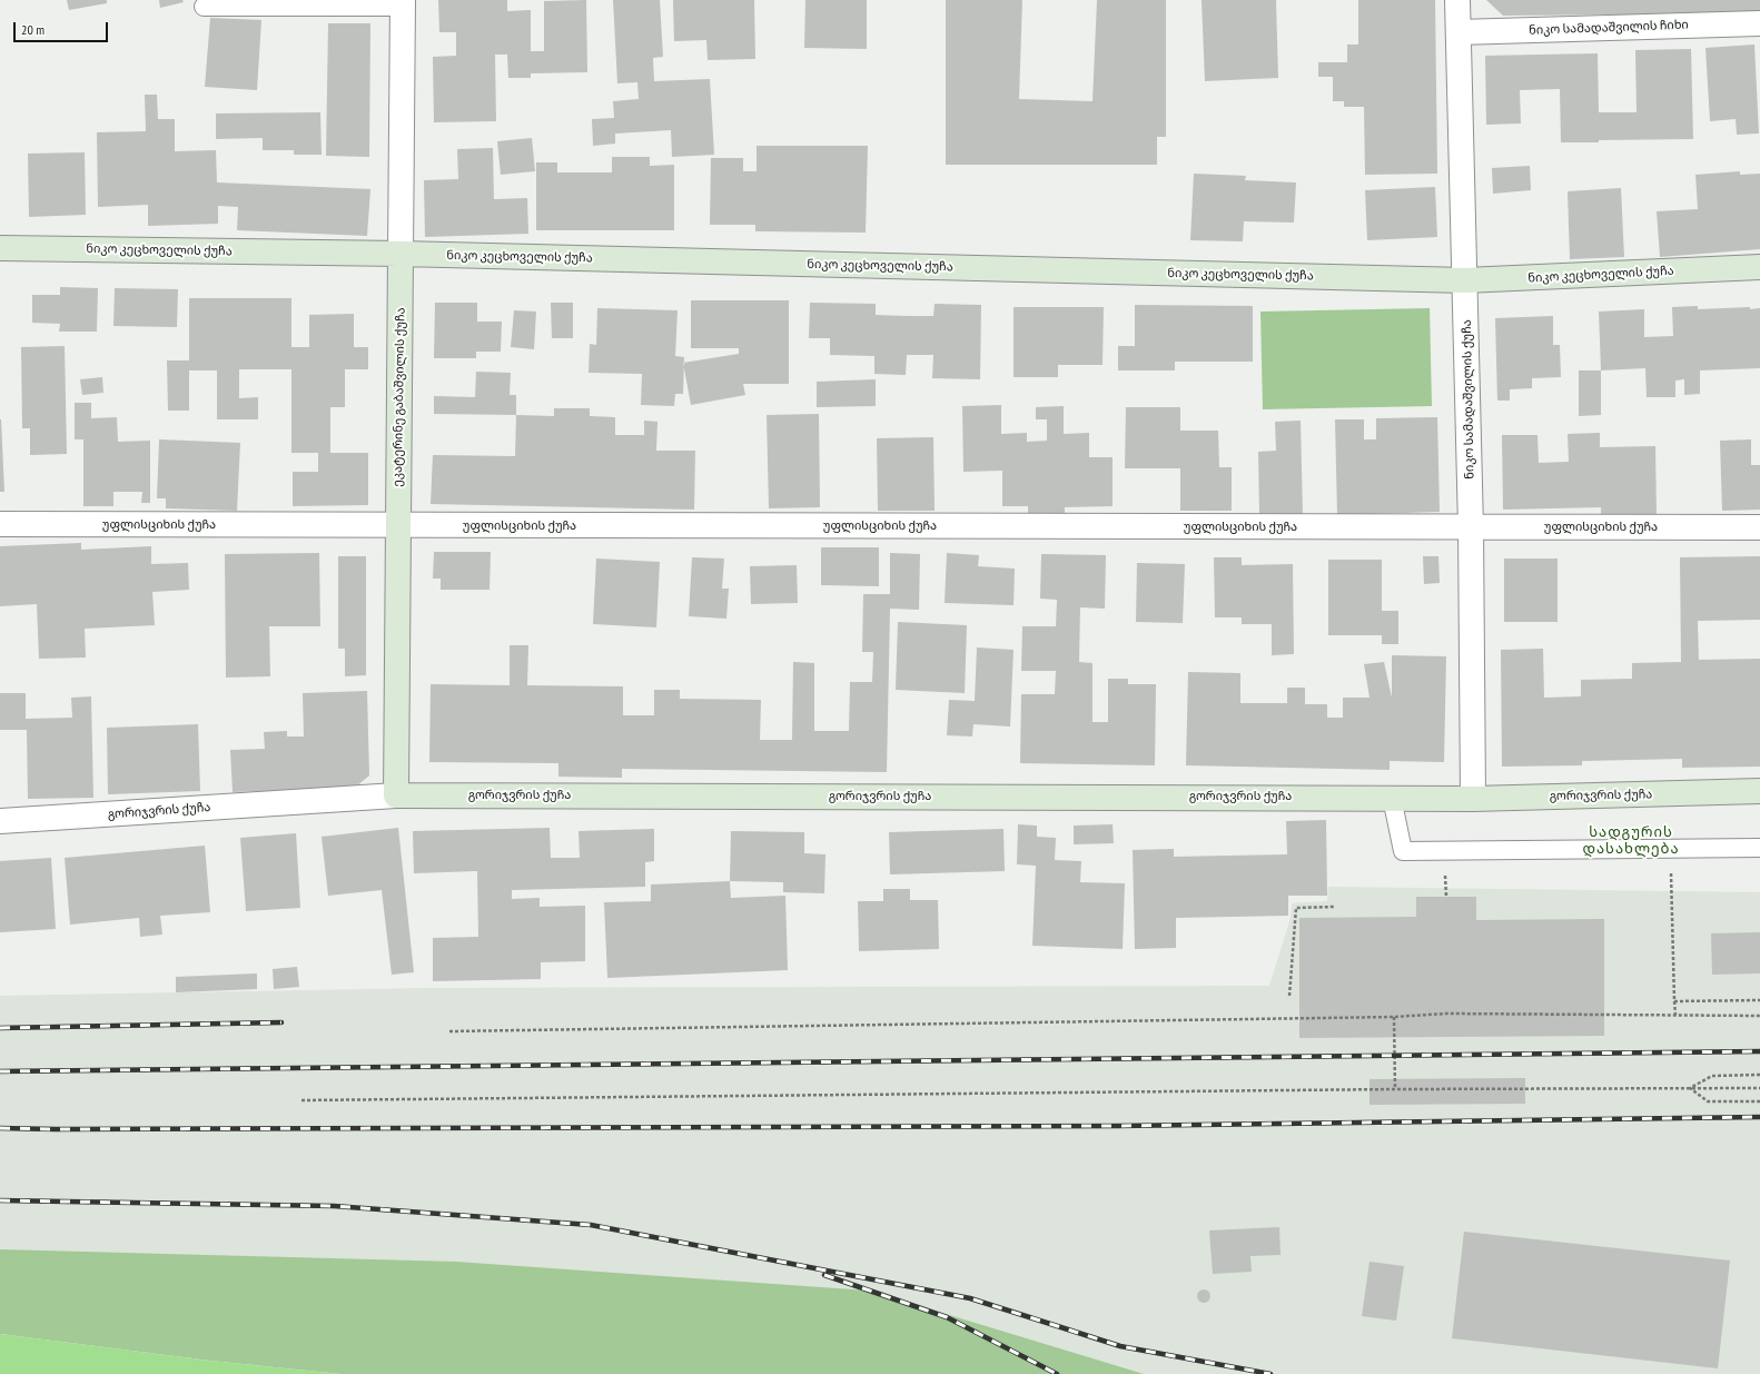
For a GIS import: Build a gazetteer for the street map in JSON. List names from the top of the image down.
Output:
{
  "streets": {
    "main road": ["ნიკო კეცხოველის ქუჩა", "ეკატერინე გაბაშვილის ქუჩა", "გორიჯვრის ქუჩა"],
    "street": ["ნიკო სამადაშვილის ჩიხი", "ნიკო სამადაშვილის ქუჩა", "უფლისციხის ქუჩა"]
  },
  "crossings": [
    ["ნიკო სამადაშვილის ჩიხი", "ნიკო სამადაშვილის ქუჩა"],
    ["ნიკო კეცხოველის ქუჩა", "ეკატერინე გაბაშვილის ქუჩა"],
    ["ნიკო კეცხოველის ქუჩა", "ნიკო სამადაშვილის ქუჩა"],
    ["ეკატერინე გაბაშვილის ქუჩა", "უფლისციხის ქუჩა"],
    ["ეკატერინე გაბაშვილის ქუჩა", "გორიჯვრის ქუჩა"],
    ["ნიკო სამადაშვილის ქუჩა", "უფლისციხის ქუჩა"],
    ["ნიკო სამადაშვილის ქუჩა", "გორიჯვრის ქუჩა"]
  ],
  "districts": ["სადგურის დასახლება"],
  "scale_bar": "20 m"
}
